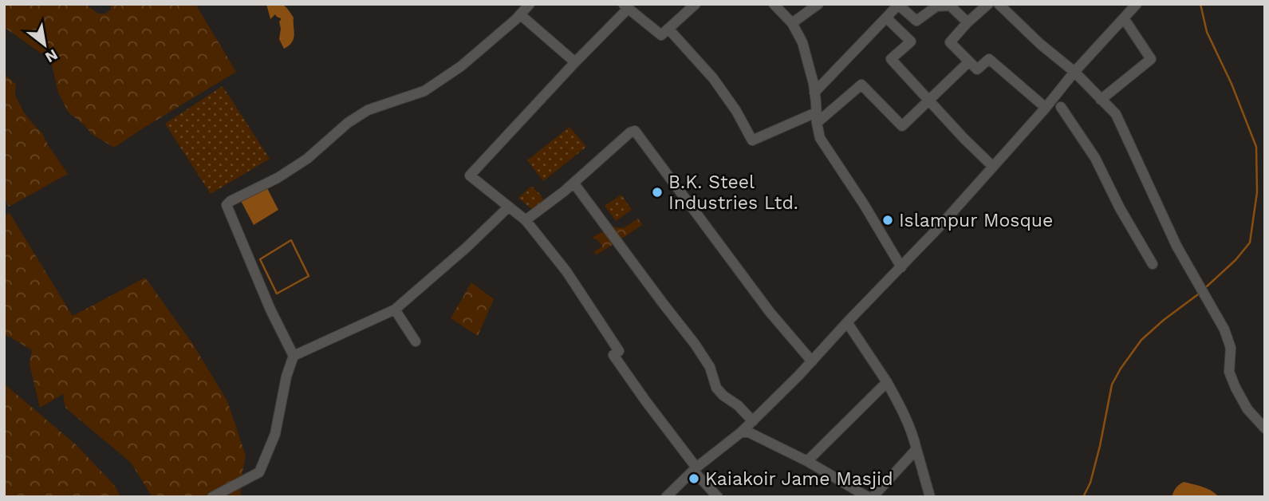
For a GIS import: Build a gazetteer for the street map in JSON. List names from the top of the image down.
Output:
{
  "places": ["B.K. Steel Industries Ltd.", "Islampur Mosque", "Kaiakoir Jame Masjid"],
  "north": "bottom right"
}
